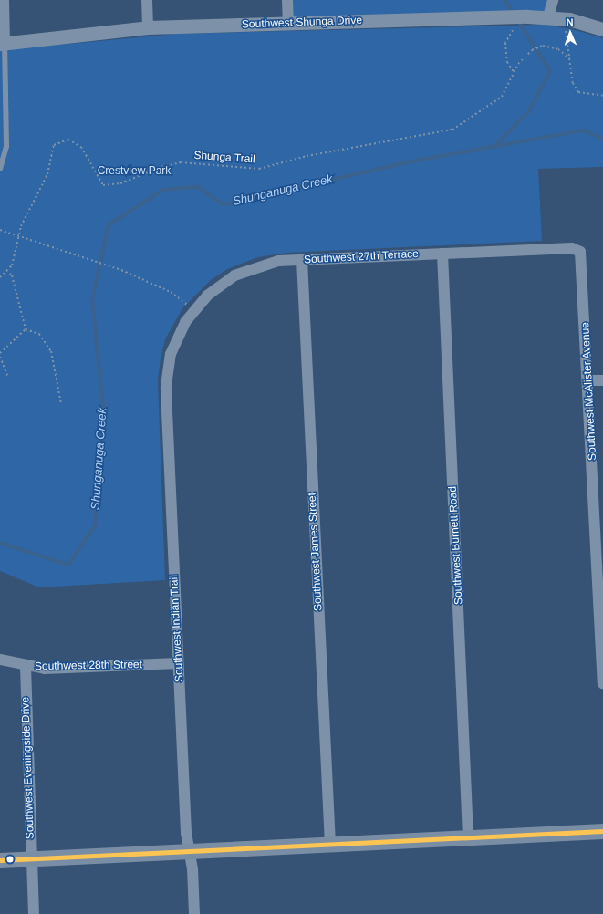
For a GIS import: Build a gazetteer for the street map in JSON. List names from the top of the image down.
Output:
{
  "streets": {
    "street": [
      "Southwest Shunga Drive",
      "Southwest 27th Terrace",
      "Southwest McAlister Avenue",
      "Southwest Burnett Road",
      "Southwest James Street",
      "Southwest Indian Trail",
      "Southwest 28th Street",
      "Southwest Eveningside Drive"
    ],
    "path": ["Shunga Trail"]
  },
  "crossings": [
    ["Southwest 27th Terrace", "Southwest McAlister Avenue"],
    ["Southwest 27th Terrace", "Southwest Burnett Road"],
    ["Southwest 27th Terrace", "Southwest James Street"],
    ["Southwest 27th Terrace", "Southwest Indian Trail"],
    ["Southwest Indian Trail", "Southwest 28th Street"],
    ["Southwest 28th Street", "Southwest Eveningside Drive"]
  ],
  "water": ["Shunganuga Creek"],
  "parks": ["Crestview Park"],
  "north": "top"
}
